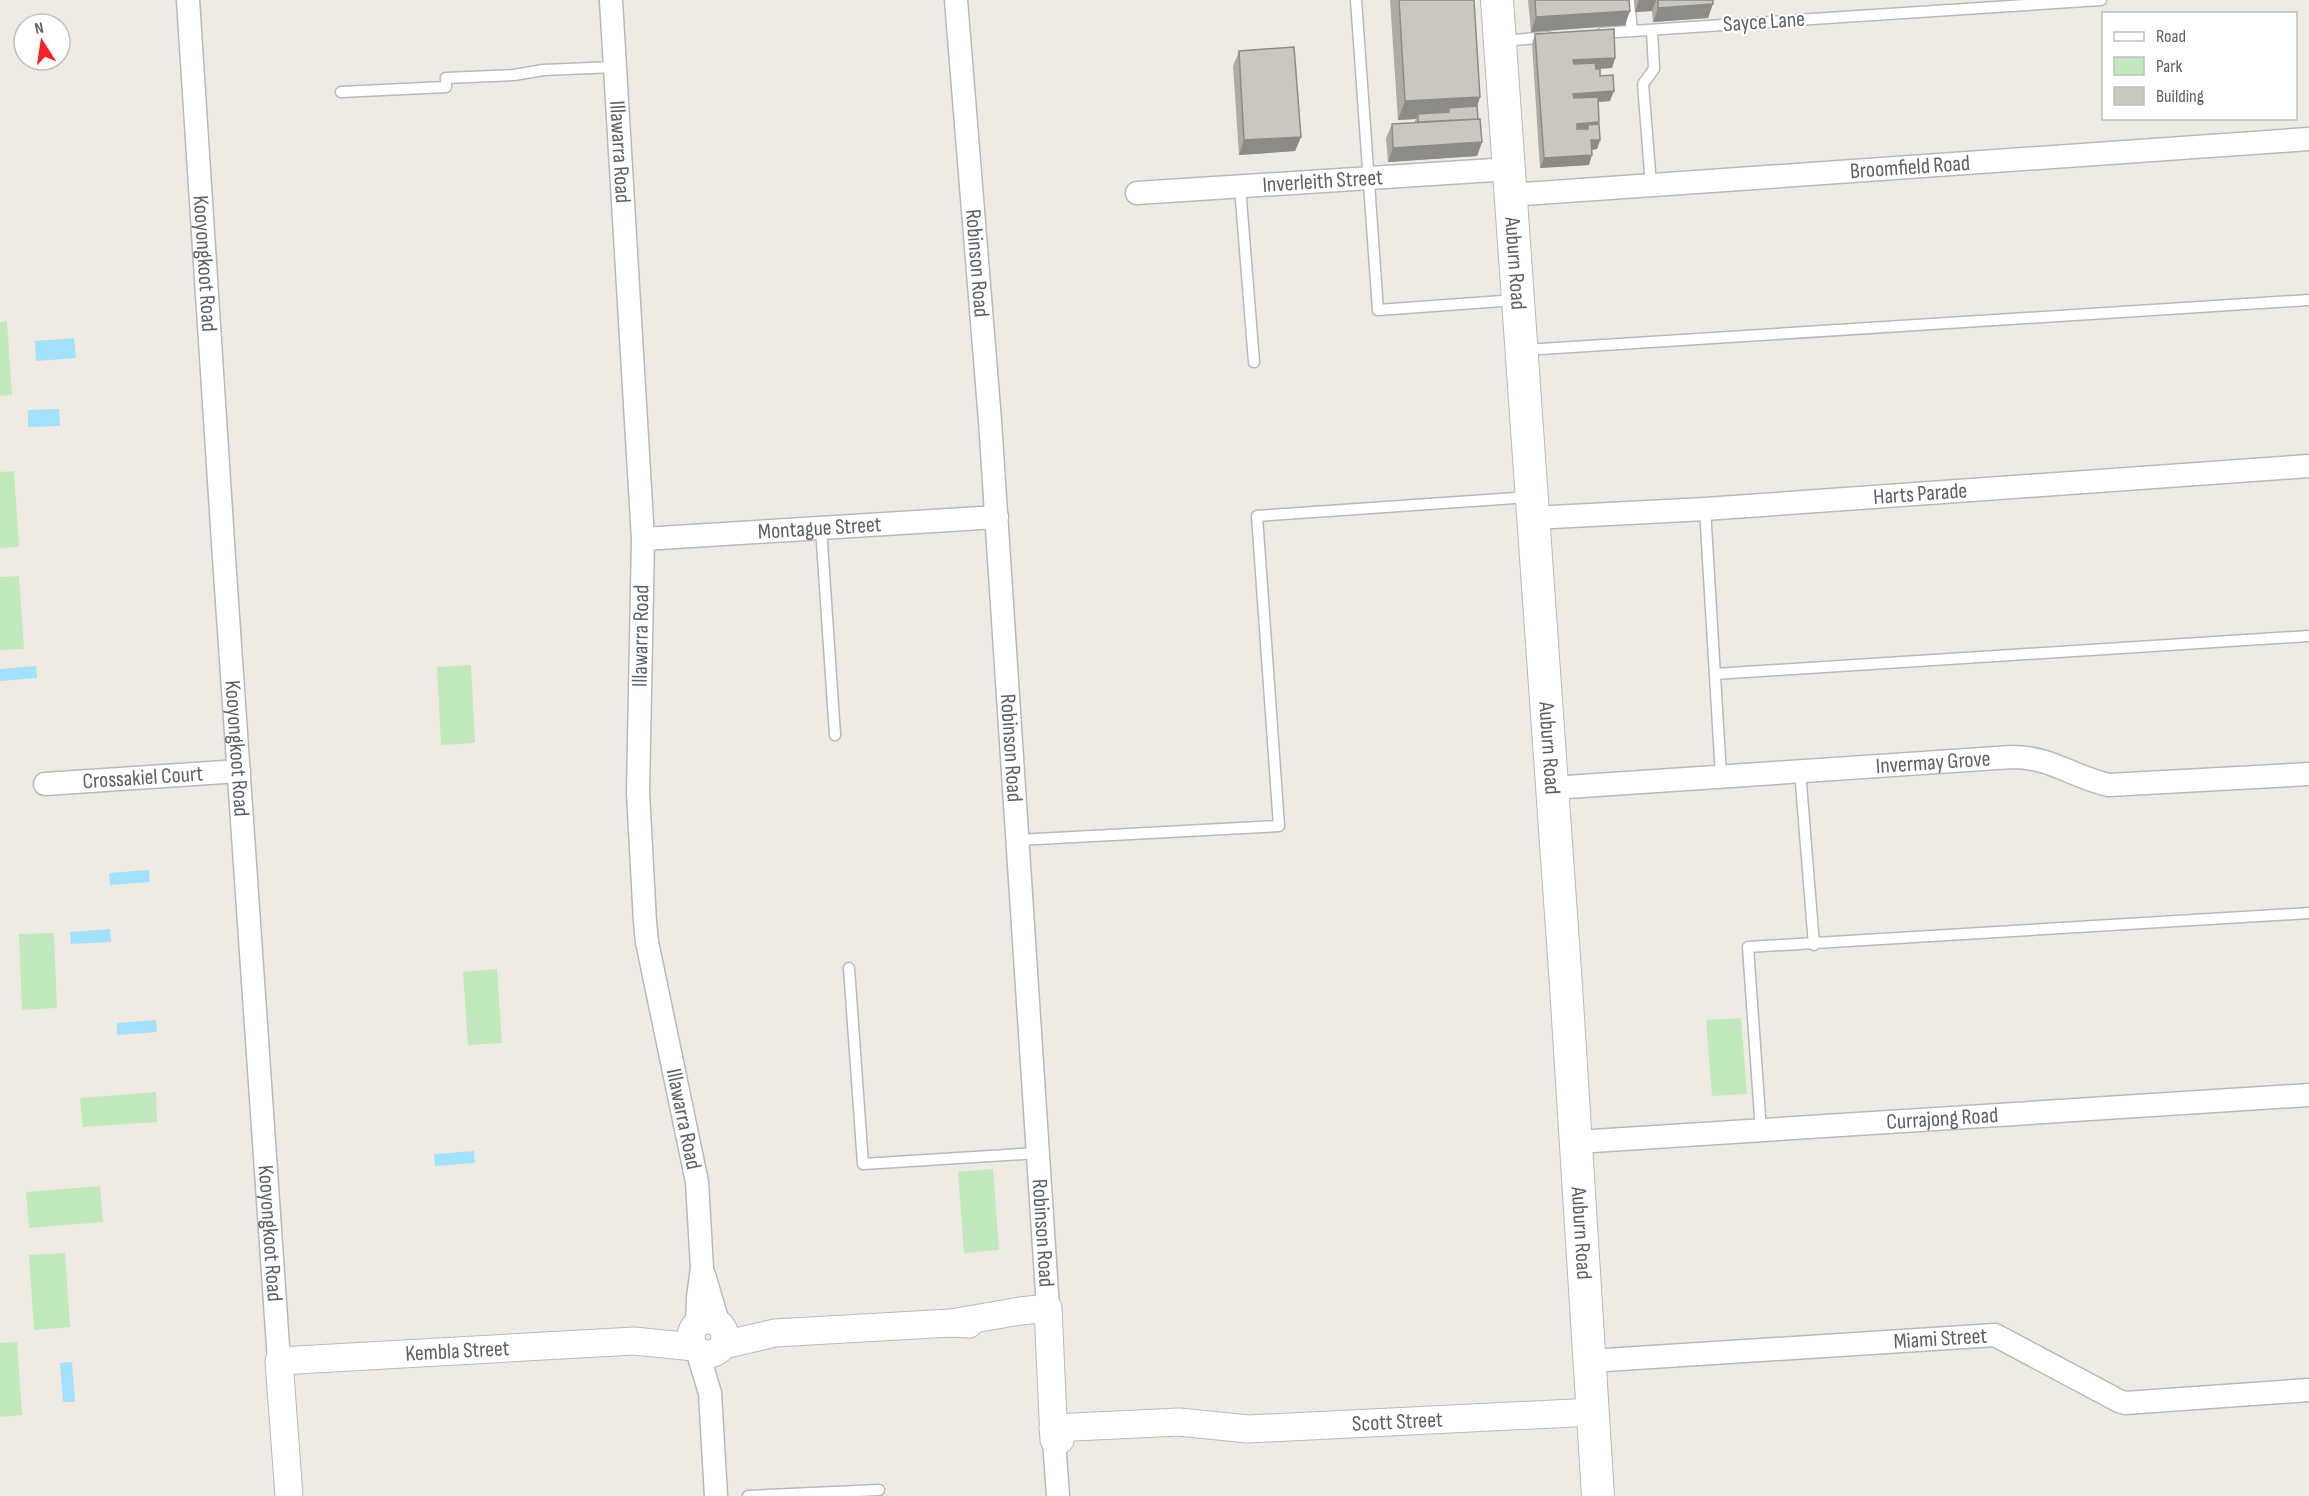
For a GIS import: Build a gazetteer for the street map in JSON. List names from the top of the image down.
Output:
{
  "streets": {
    "main road": ["Auburn Road"],
    "street": [
      "Illawarra Road",
      "Broomfield Road",
      "Inverleith Street",
      "Kooyongkoot Road",
      "Robinson Road",
      "Harts Parade",
      "Montague Street",
      "Invermay Grove",
      "Crossakiel Court",
      "Currajong Road",
      "Miami Street",
      "Kembla Street",
      "Scott Street"
    ],
    "lane": ["Sayce Lane"]
  },
  "crossings": [
    ["Illawarra Road", "Montague Street"],
    ["Illawarra Road", "Kembla Street"],
    ["Broomfield Road", "Inverleith Street"],
    ["Broomfield Road", "Auburn Road"],
    ["Inverleith Street", "Auburn Road"],
    ["Kooyongkoot Road", "Crossakiel Court"],
    ["Kooyongkoot Road", "Kembla Street"],
    ["Robinson Road", "Montague Street"],
    ["Robinson Road", "Kembla Street"],
    ["Robinson Road", "Scott Street"],
    ["Auburn Road", "Harts Parade"],
    ["Auburn Road", "Invermay Grove"],
    ["Auburn Road", "Currajong Road"],
    ["Auburn Road", "Miami Street"],
    ["Auburn Road", "Scott Street"]
  ],
  "legend": ["Road", "Park", "Building"],
  "north": "top"
}
